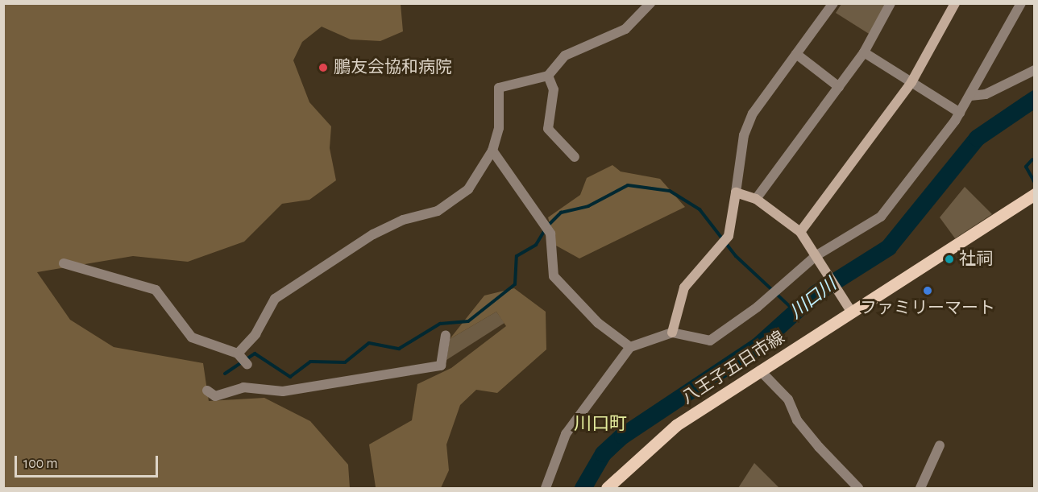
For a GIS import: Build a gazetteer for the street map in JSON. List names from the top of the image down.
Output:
{
  "streets": {
    "main road": ["八王子五日市線"]
  },
  "districts": ["川口町"],
  "water": ["川口川"],
  "places": ["鵬友会協和病院", "社祠", "ファミリーマート"],
  "scale_bar": "100 m"
}
